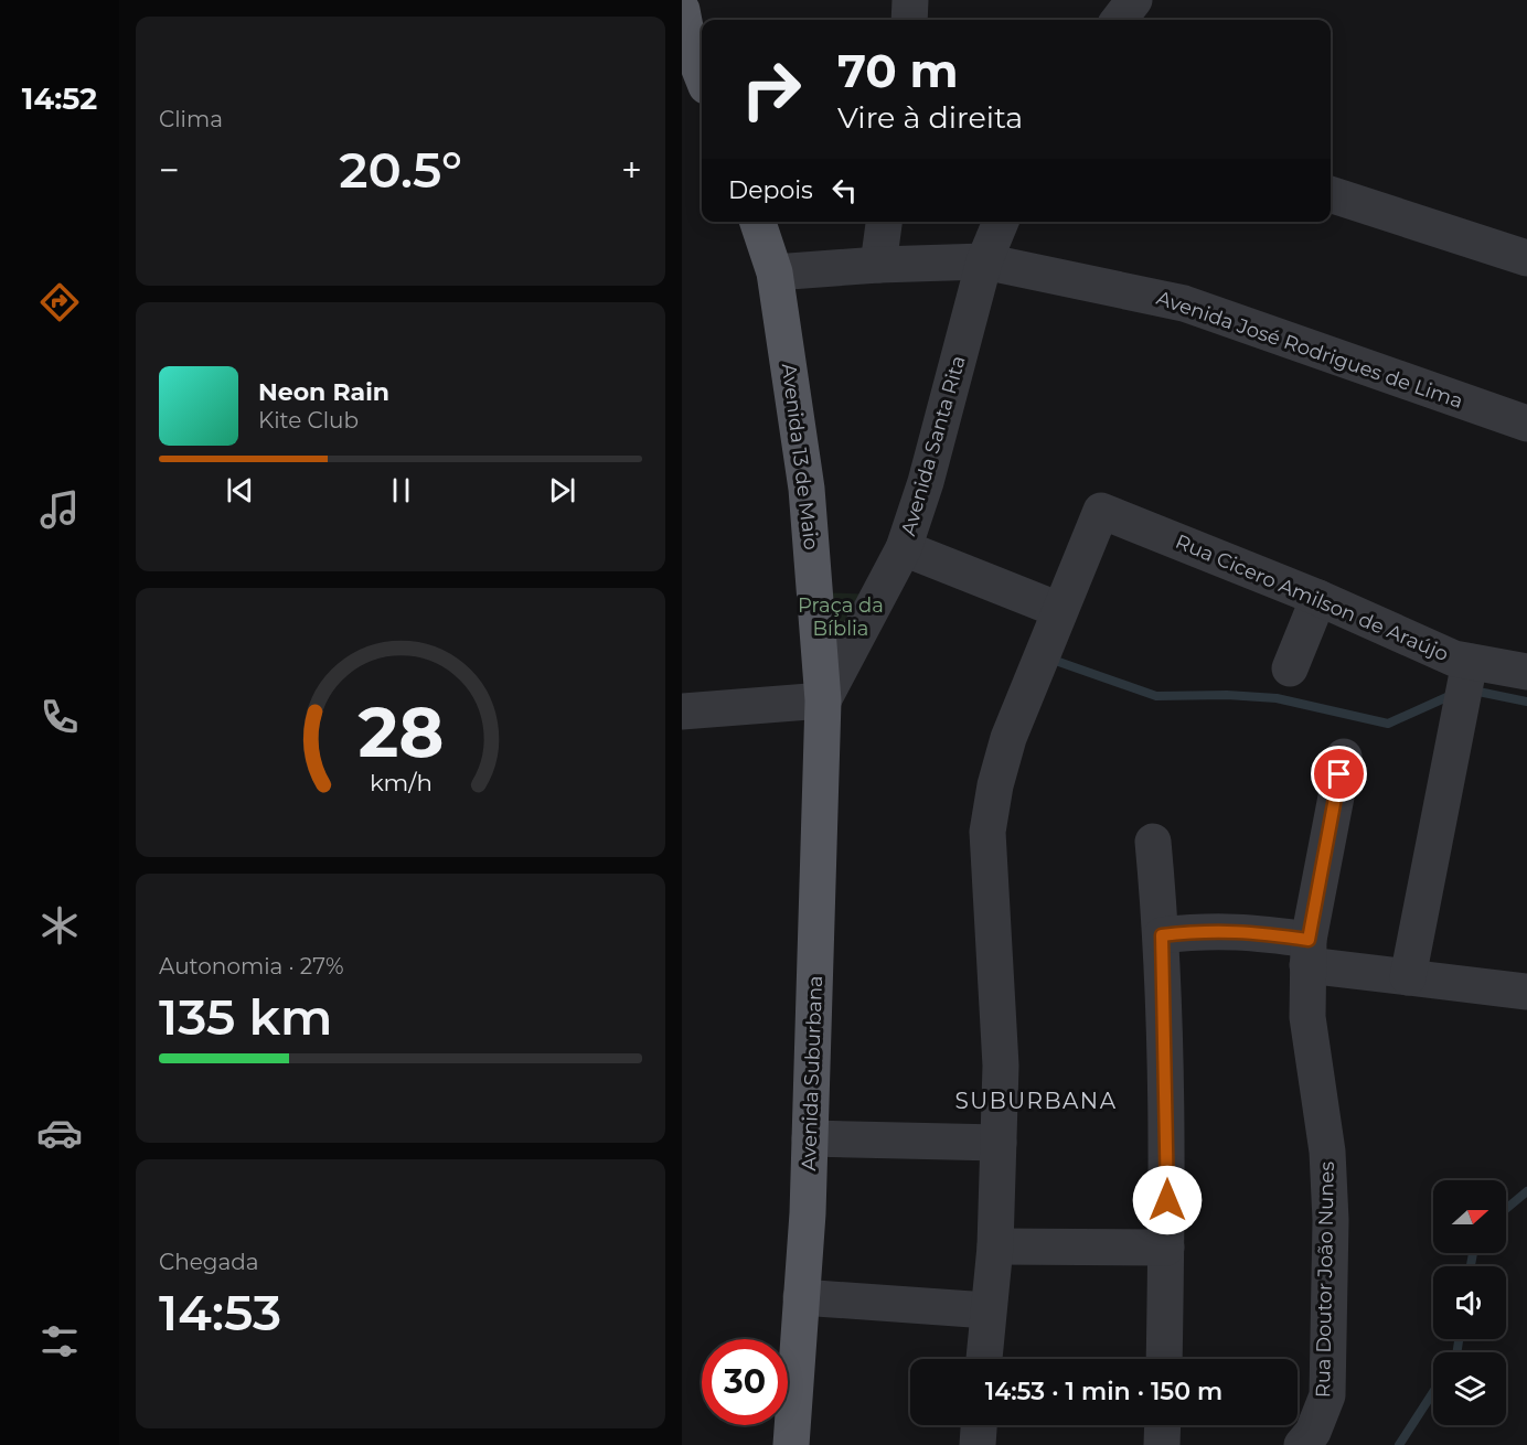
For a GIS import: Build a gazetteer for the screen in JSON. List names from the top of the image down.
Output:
{
  "streets": {
    "main road": ["Avenida 13 de Maio", "Avenida Suburbana"],
    "street": [
      "Avenida José Rodrigues de Lima",
      "Avenida Santa Rita",
      "Rua Cicero Amilson de Araújo",
      "Rua Doutor João Nunes"
    ]
  },
  "crossings": [
    ["Avenida José Rodrigues de Lima", "Avenida Santa Rita"],
    ["Avenida José Rodrigues de Lima", "Avenida 13 de Maio"],
    ["Avenida Santa Rita", "Avenida 13 de Maio"],
    ["Avenida Santa Rita", "Avenida Suburbana"],
    ["Avenida 13 de Maio", "Avenida Suburbana"]
  ],
  "districts": ["SUBURBANA"],
  "parks": ["Praça da Bíblia"],
  "north": "right",
  "page": {
    "tabs": "14:52",
    "tile": [
      "Clima",
      ["Autonomia · 27%", "135 km"],
      ["Chegada", "14:53"]
    ],
    "turn": ["70 m", "Vire à direita"],
    "heat": ["−", "20.5°", "+"],
    "then": "Depois",
    "song": ["Neon Rain", "Kite Club"],
    "limit": "30",
    "trip": "14:53 · 1 min · 150 m",
    "gauge": ["28", "km/h"]
  }
}
